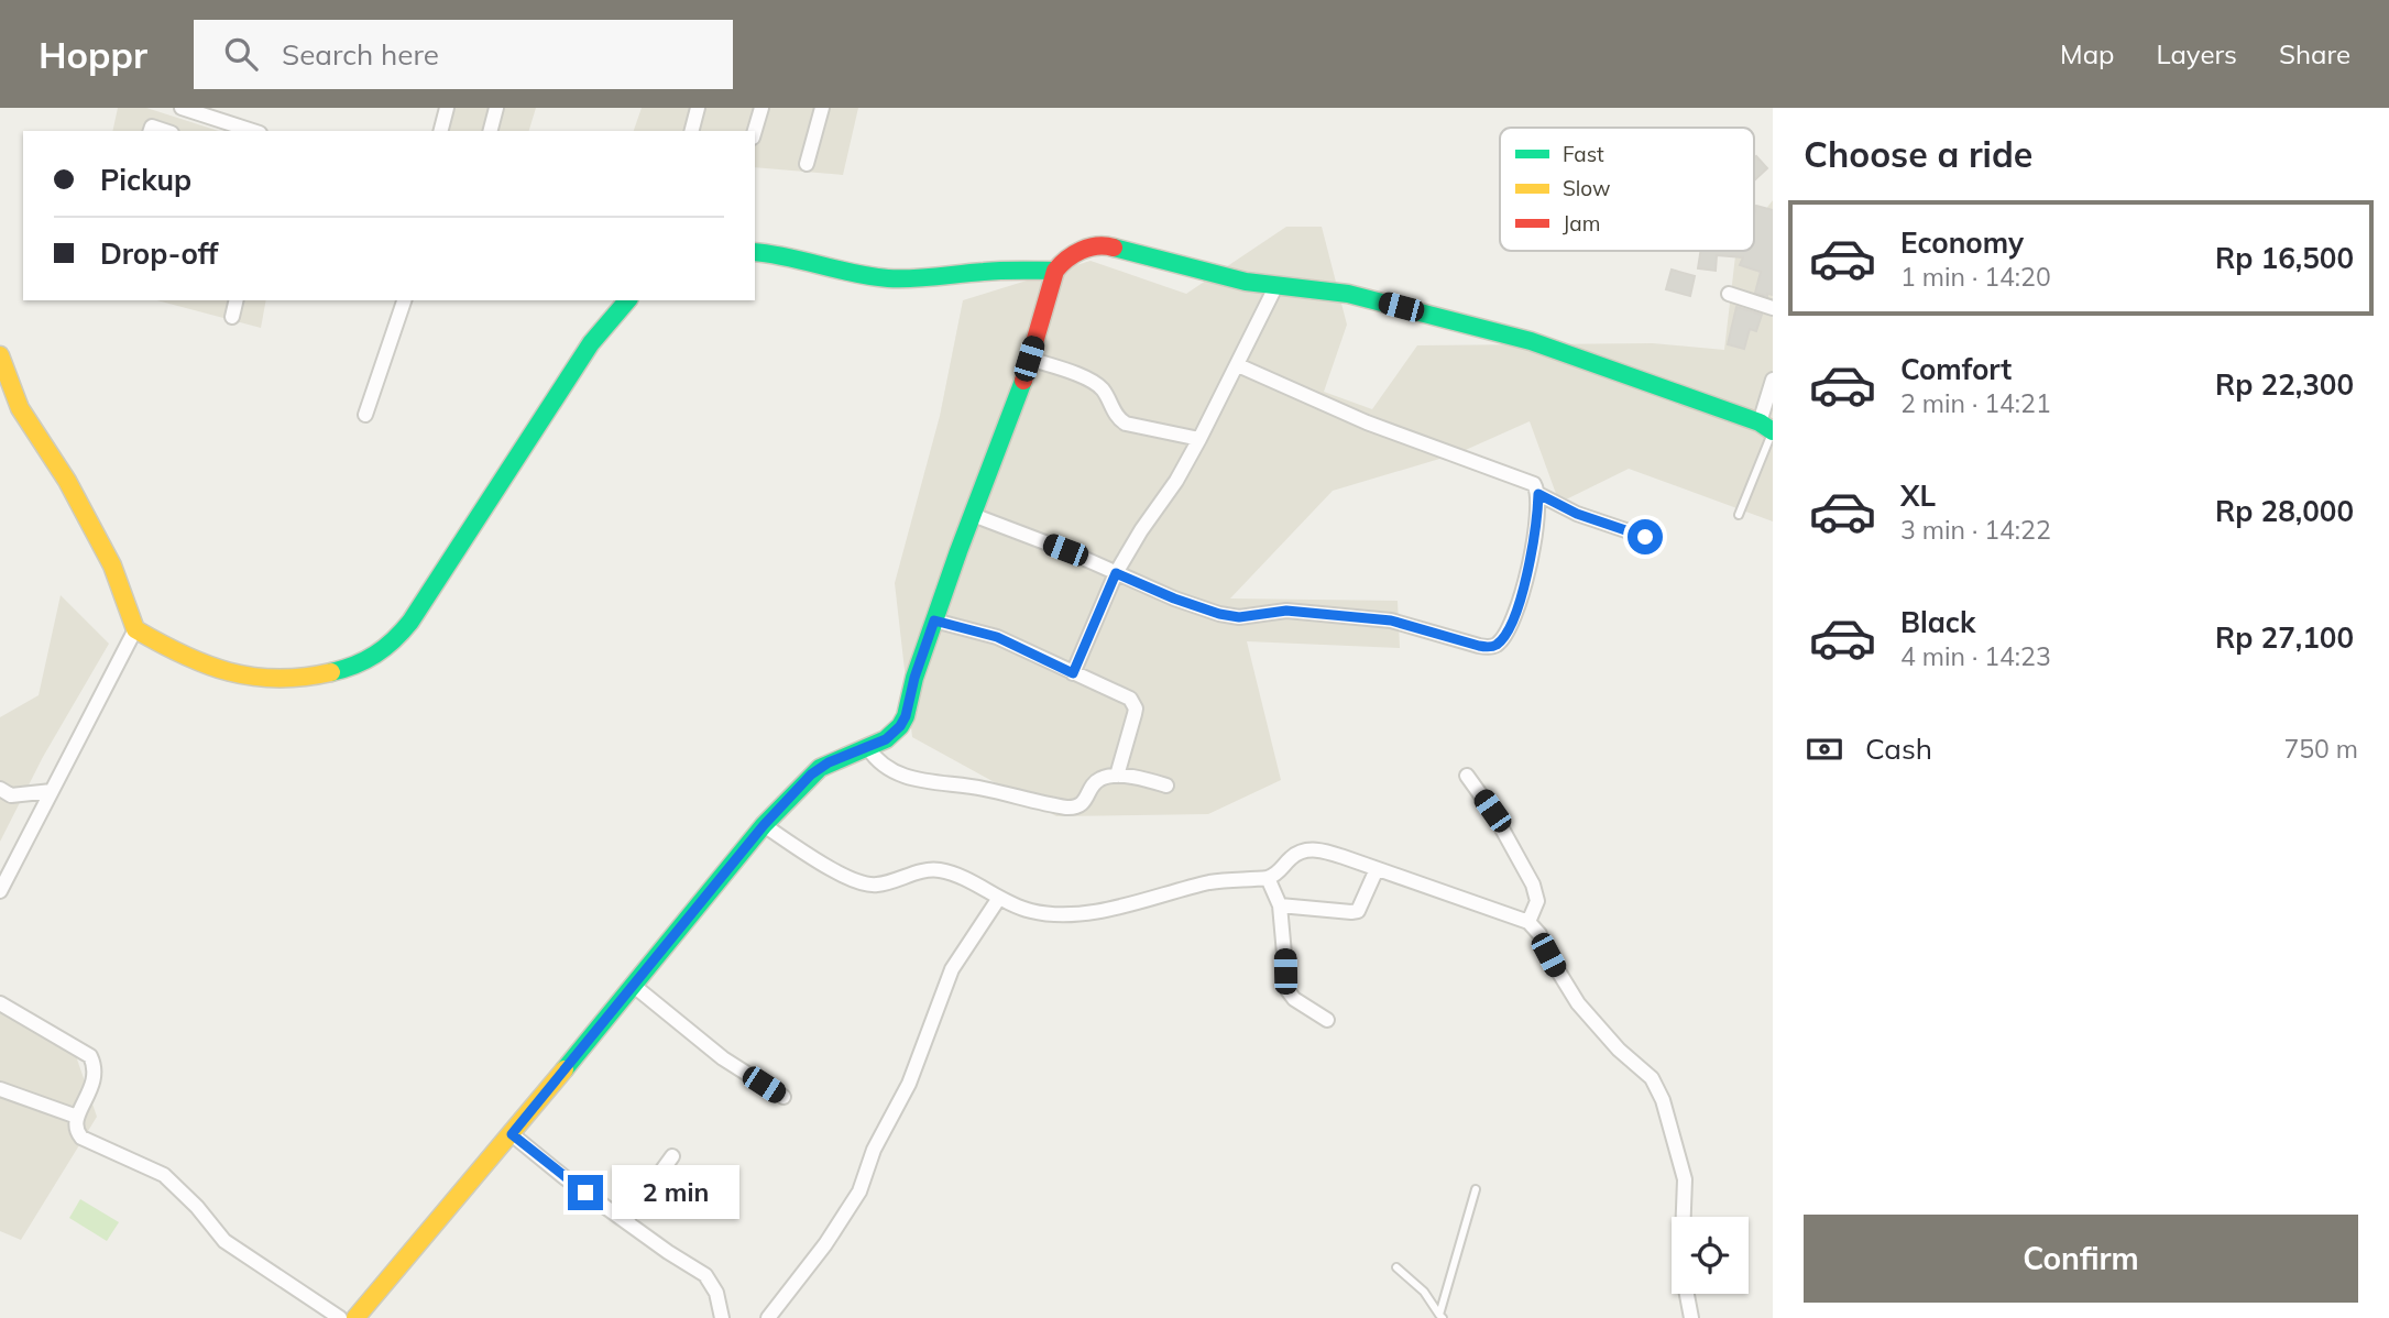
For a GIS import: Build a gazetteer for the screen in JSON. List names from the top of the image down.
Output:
{
  "legend": ["Fast", "Slow", "Jam"],
  "page": {
    "header": "Hoppr",
    "search": "Search here",
    "nav": ["Map", "Layers", "Share"],
    "heading": "Choose a ride",
    "banner": ["Pickup", "Drop-off"],
    "list": [
      {
        "name": "Economy",
        "note": "1 min · 14:20",
        "value": "Rp 16,500"
      },
      {
        "name": "Comfort",
        "note": "2 min · 14:21",
        "value": "Rp 22,300"
      },
      {
        "name": "XL",
        "note": "3 min · 14:22",
        "value": "Rp 28,000"
      },
      {
        "name": "Black",
        "note": "4 min · 14:23",
        "value": "Rp 27,100"
      }
    ],
    "pay": ["Cash", "750 m"],
    "bubble": "2 min",
    "buttons": "Confirm"
  }
}
